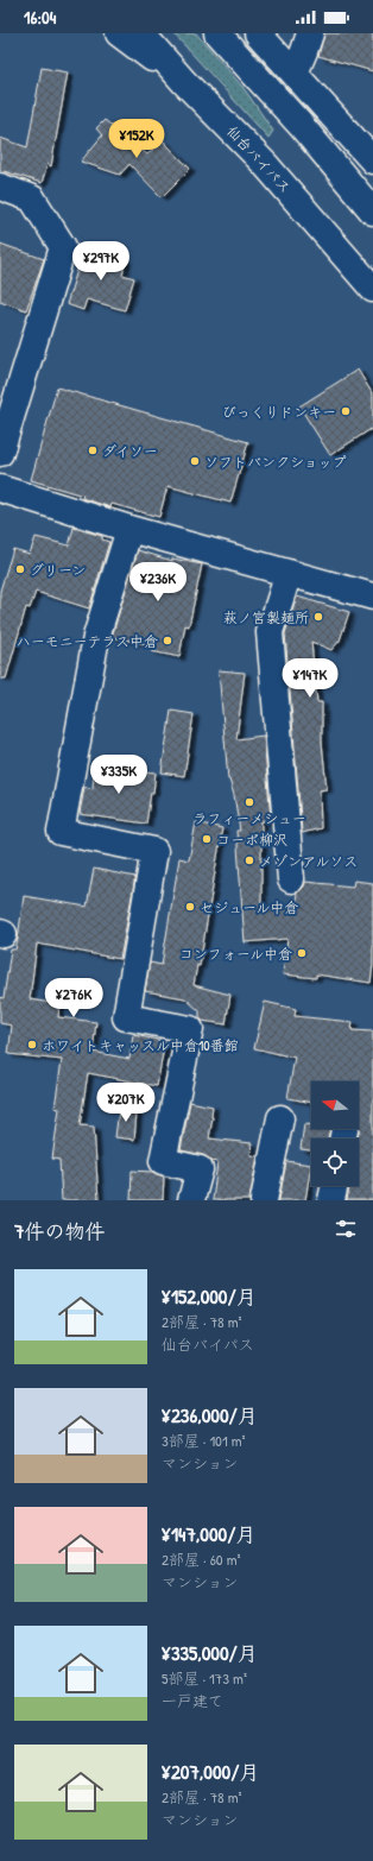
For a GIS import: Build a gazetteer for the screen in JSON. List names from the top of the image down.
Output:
{
  "streets": {
    "main road": ["仙台バイパス"]
  },
  "places": [
    "びっくりドンキー",
    "ダイソー",
    "ソフトバンクショップ",
    "グリーン",
    "萩ノ宮製麺所",
    "ハーモニーテラス中倉",
    "ラフィーメシュー",
    "コーポ柳沢",
    "メゾンアルソス",
    "セジュール中倉",
    "コンフォール中倉",
    "ホワイトキャッスル中倉10番館"
  ],
  "north": "left",
  "page": {
    "status": "16:04",
    "price": [
      "¥152K",
      "¥297K",
      "¥236K",
      "¥147K",
      "¥335K",
      "¥276K",
      "¥207K"
    ],
    "heading": "7件の物件",
    "list": [
      {
        "name": "¥152,000/月",
        "note": "2部屋 · 78 m² · 仙台バイパス"
      },
      {
        "name": "¥236,000/月",
        "note": "3部屋 · 101 m² · マンション"
      },
      {
        "name": "¥147,000/月",
        "note": "2部屋 · 60 m² · マンション"
      },
      {
        "name": "¥335,000/月",
        "note": "5部屋 · 173 m² · 一戸建て"
      },
      {
        "name": "¥207,000/月",
        "note": "2部屋 · 78 m² · マンション"
      }
    ]
  }
}
